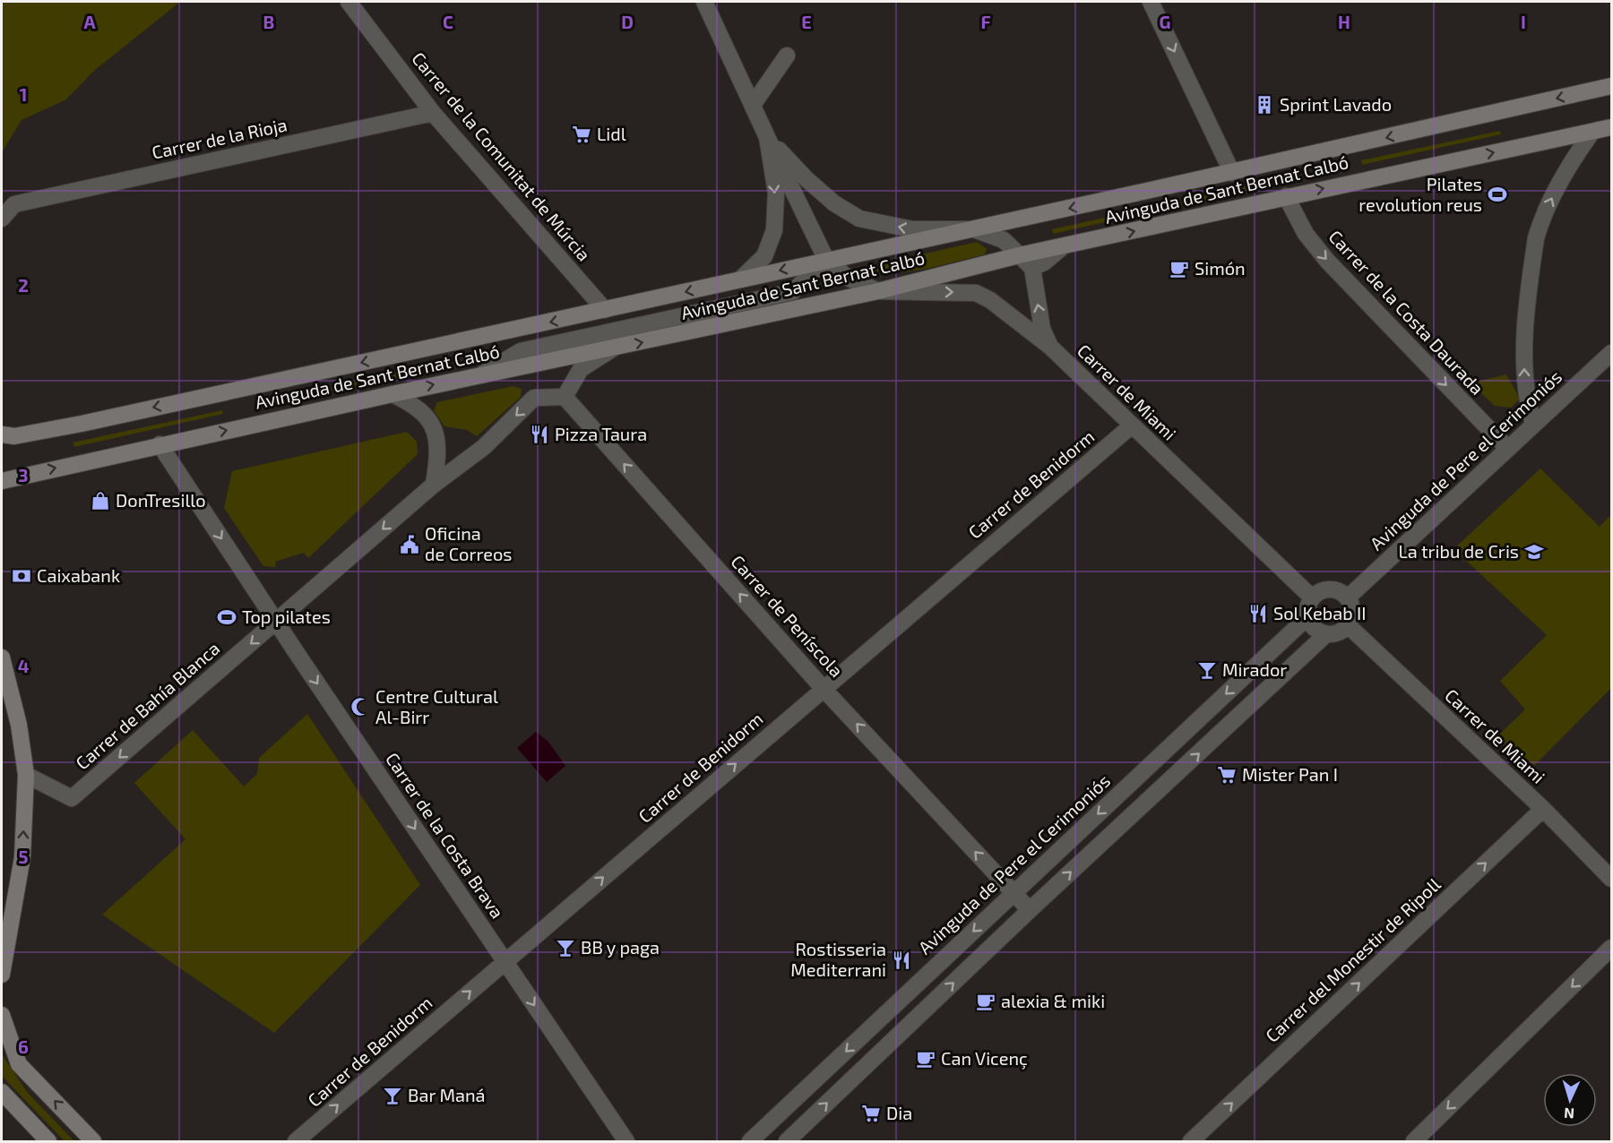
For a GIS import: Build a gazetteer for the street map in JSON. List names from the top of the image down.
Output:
{
  "streets": {
    "main road": ["Avinguda de Sant Bernat Calbó"],
    "street": [
      "Carrer de la Rioja",
      "Carrer de la Comunitat de Múrcia",
      "Carrer de la Costa Daurada",
      "Carrer de Miami",
      "Avinguda de Pere el Cerimoniós",
      "Carrer de Benidorm",
      "Carrer de Peníscola",
      "Carrer de Bahía Blanca",
      "Carrer de la Costa Brava",
      "Carrer del Monestir de Ripoll"
    ]
  },
  "crossings": [
    ["Carrer de la Rioja", "Carrer de la Comunitat de Múrcia"],
    ["Carrer de la Comunitat de Múrcia", "Avinguda de Sant Bernat Calbó"],
    ["Avinguda de Sant Bernat Calbó", "Carrer de la Costa Daurada"],
    ["Avinguda de Sant Bernat Calbó", "Carrer de Miami"],
    ["Avinguda de Sant Bernat Calbó", "Carrer de la Costa Brava"],
    ["Carrer de la Costa Daurada", "Avinguda de Pere el Cerimoniós"],
    ["Carrer de Miami", "Avinguda de Pere el Cerimoniós"],
    ["Carrer de Miami", "Carrer de Benidorm"],
    ["Carrer de Miami", "Carrer del Monestir de Ripoll"],
    ["Avinguda de Pere el Cerimoniós", "Carrer de Peníscola"],
    ["Carrer de Benidorm", "Carrer de Peníscola"],
    ["Carrer de Benidorm", "Carrer de la Costa Brava"],
    ["Carrer de Peníscola", "Carrer de Bahía Blanca"],
    ["Carrer de Bahía Blanca", "Carrer de la Costa Brava"]
  ],
  "one_way": [
    "Carrer de la Costa Daurada",
    "Carrer de Benidorm",
    "Carrer de Peníscola",
    "Carrer de Bahía Blanca",
    "Carrer de la Costa Brava",
    "Carrer del Monestir de Ripoll"
  ],
  "places": {
    "building": ["Sprint Lavado"],
    "supermarket": ["Lidl", "Mister Pan I", "Dia"],
    "sports": ["Pilates revolution reus", "Top pilates"],
    "cafe": ["Simón", "alexia & miki", "Can Vicenç"],
    "restaurant": ["Pizza Taura", "Sol Kebab II", "Rostisseria Mediterrani"],
    "shop": ["DonTresillo"],
    "public building": ["Oficina de Correos"],
    "school or university": ["La tribu de Cris"],
    "bank": ["Caixabank"],
    "bar": ["Mirador", "BB y paga", "Bar Maná"],
    "mosque": ["Centre Cultural Al-Birr"]
  },
  "north": "bottom",
  "grid": {
    "columns": [
      "A",
      "B",
      "C",
      "D",
      "E",
      "F",
      "G",
      "H",
      "I"
    ],
    "rows": [
      "1",
      "2",
      "3",
      "4",
      "5",
      "6"
    ]
  }
}
